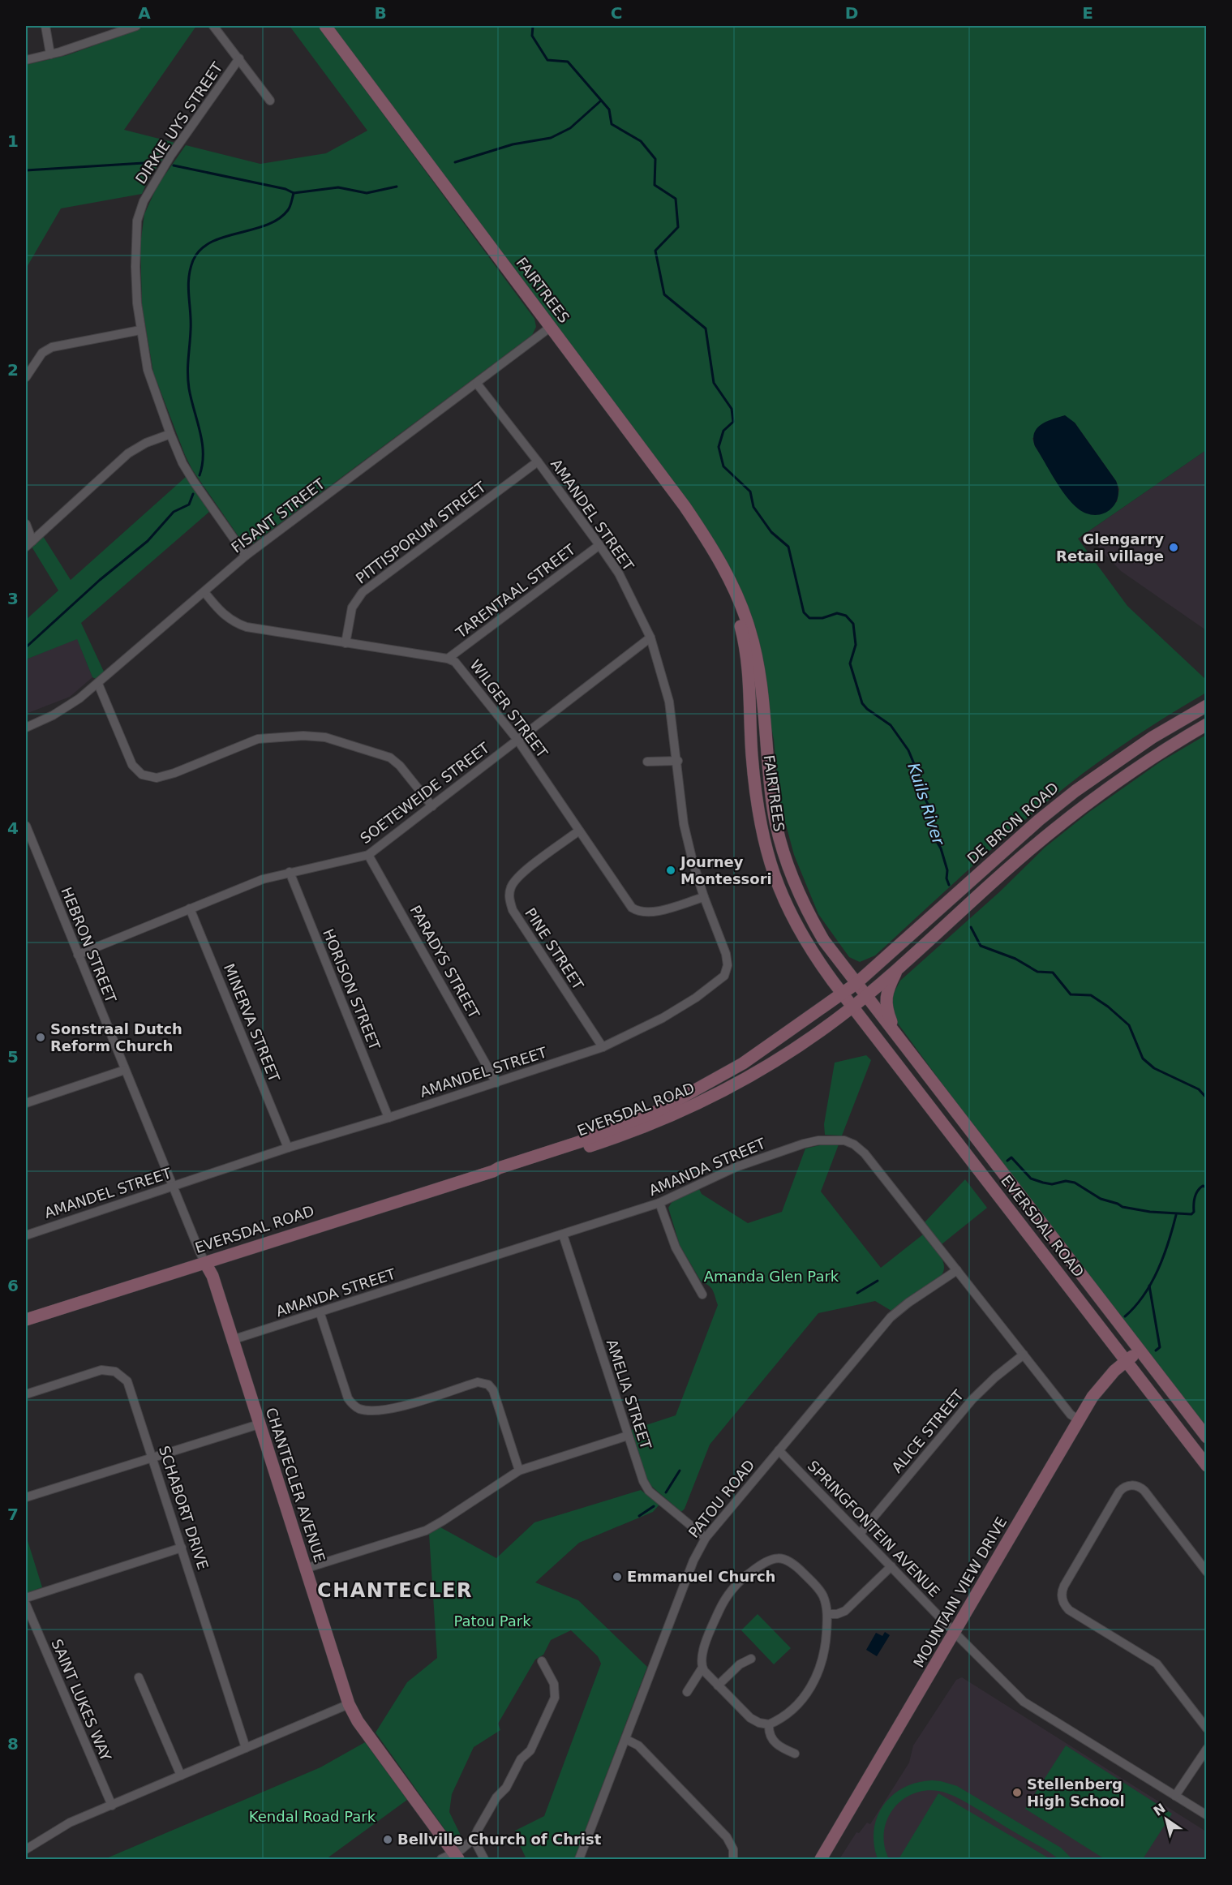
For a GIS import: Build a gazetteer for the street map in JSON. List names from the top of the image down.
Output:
{
  "streets": {
    "street": [
      "DIRKIE UYS STREET",
      "FAIRTREES",
      "AMANDEL STREET",
      "FISANT STREET",
      "PITTISPORUM STREET",
      "TARENTAAL STREET",
      "WILGER STREET",
      "SOETEWEIDE STREET",
      "DE BRON ROAD",
      "HEBRON STREET",
      "PINE STREET",
      "PARADYS STREET",
      "HORISON STREET",
      "MINERVA STREET",
      "EVERSDAL ROAD",
      "AMANDA STREET",
      "AMELIA STREET",
      "ALICE STREET",
      "CHANTECLER AVENUE",
      "PATOU ROAD",
      "SCHABORT DRIVE",
      "SPRINGFONTEIN AVENUE",
      "MOUNTAIN VIEW DRIVE",
      "SAINT LUKES WAY"
    ]
  },
  "crossings": [
    ["DIRKIE UYS STREET", "FISANT STREET"],
    ["FAIRTREES", "FISANT STREET"],
    ["FAIRTREES", "DE BRON ROAD"],
    ["FAIRTREES", "EVERSDAL ROAD"],
    ["AMANDEL STREET", "FISANT STREET"],
    ["AMANDEL STREET", "PITTISPORUM STREET"],
    ["AMANDEL STREET", "TARENTAAL STREET"],
    ["AMANDEL STREET", "WILGER STREET"],
    ["AMANDEL STREET", "SOETEWEIDE STREET"],
    ["AMANDEL STREET", "HEBRON STREET"],
    ["AMANDEL STREET", "PINE STREET"],
    ["AMANDEL STREET", "PARADYS STREET"],
    ["AMANDEL STREET", "HORISON STREET"],
    ["AMANDEL STREET", "MINERVA STREET"],
    ["FISANT STREET", "WILGER STREET"],
    ["PITTISPORUM STREET", "WILGER STREET"],
    ["TARENTAAL STREET", "WILGER STREET"],
    ["WILGER STREET", "SOETEWEIDE STREET"],
    ["WILGER STREET", "PINE STREET"],
    ["SOETEWEIDE STREET", "HEBRON STREET"],
    ["SOETEWEIDE STREET", "PARADYS STREET"],
    ["SOETEWEIDE STREET", "HORISON STREET"],
    ["SOETEWEIDE STREET", "MINERVA STREET"],
    ["DE BRON ROAD", "EVERSDAL ROAD"],
    ["HEBRON STREET", "EVERSDAL ROAD"],
    ["HEBRON STREET", "CHANTECLER AVENUE"],
    ["EVERSDAL ROAD", "CHANTECLER AVENUE"],
    ["EVERSDAL ROAD", "MOUNTAIN VIEW DRIVE"],
    ["AMANDA STREET", "AMELIA STREET"],
    ["AMANDA STREET", "ALICE STREET"],
    ["AMANDA STREET", "CHANTECLER AVENUE"],
    ["AMANDA STREET", "PATOU ROAD"],
    ["AMANDA STREET", "MOUNTAIN VIEW DRIVE"],
    ["AMELIA STREET", "PATOU ROAD"],
    ["ALICE STREET", "SPRINGFONTEIN AVENUE"],
    ["PATOU ROAD", "SPRINGFONTEIN AVENUE"],
    ["SPRINGFONTEIN AVENUE", "MOUNTAIN VIEW DRIVE"]
  ],
  "districts": ["CHANTECLER"],
  "water": ["Kuils River"],
  "parks": ["Amanda Glen Park", "Patou Park", "Kendal Road Park"],
  "places": [
    "Glengarry Retail village",
    "Journey Montessori",
    "Sonstraal Dutch Reform Church",
    "Emmanuel Church",
    "Stellenberg High School",
    "Bellville Church of Christ"
  ],
  "north": "top left",
  "grid": {
    "columns": [
      "A",
      "B",
      "C",
      "D",
      "E"
    ],
    "rows": [
      "1",
      "2",
      "3",
      "4",
      "5",
      "6",
      "7",
      "8"
    ]
  }
}
